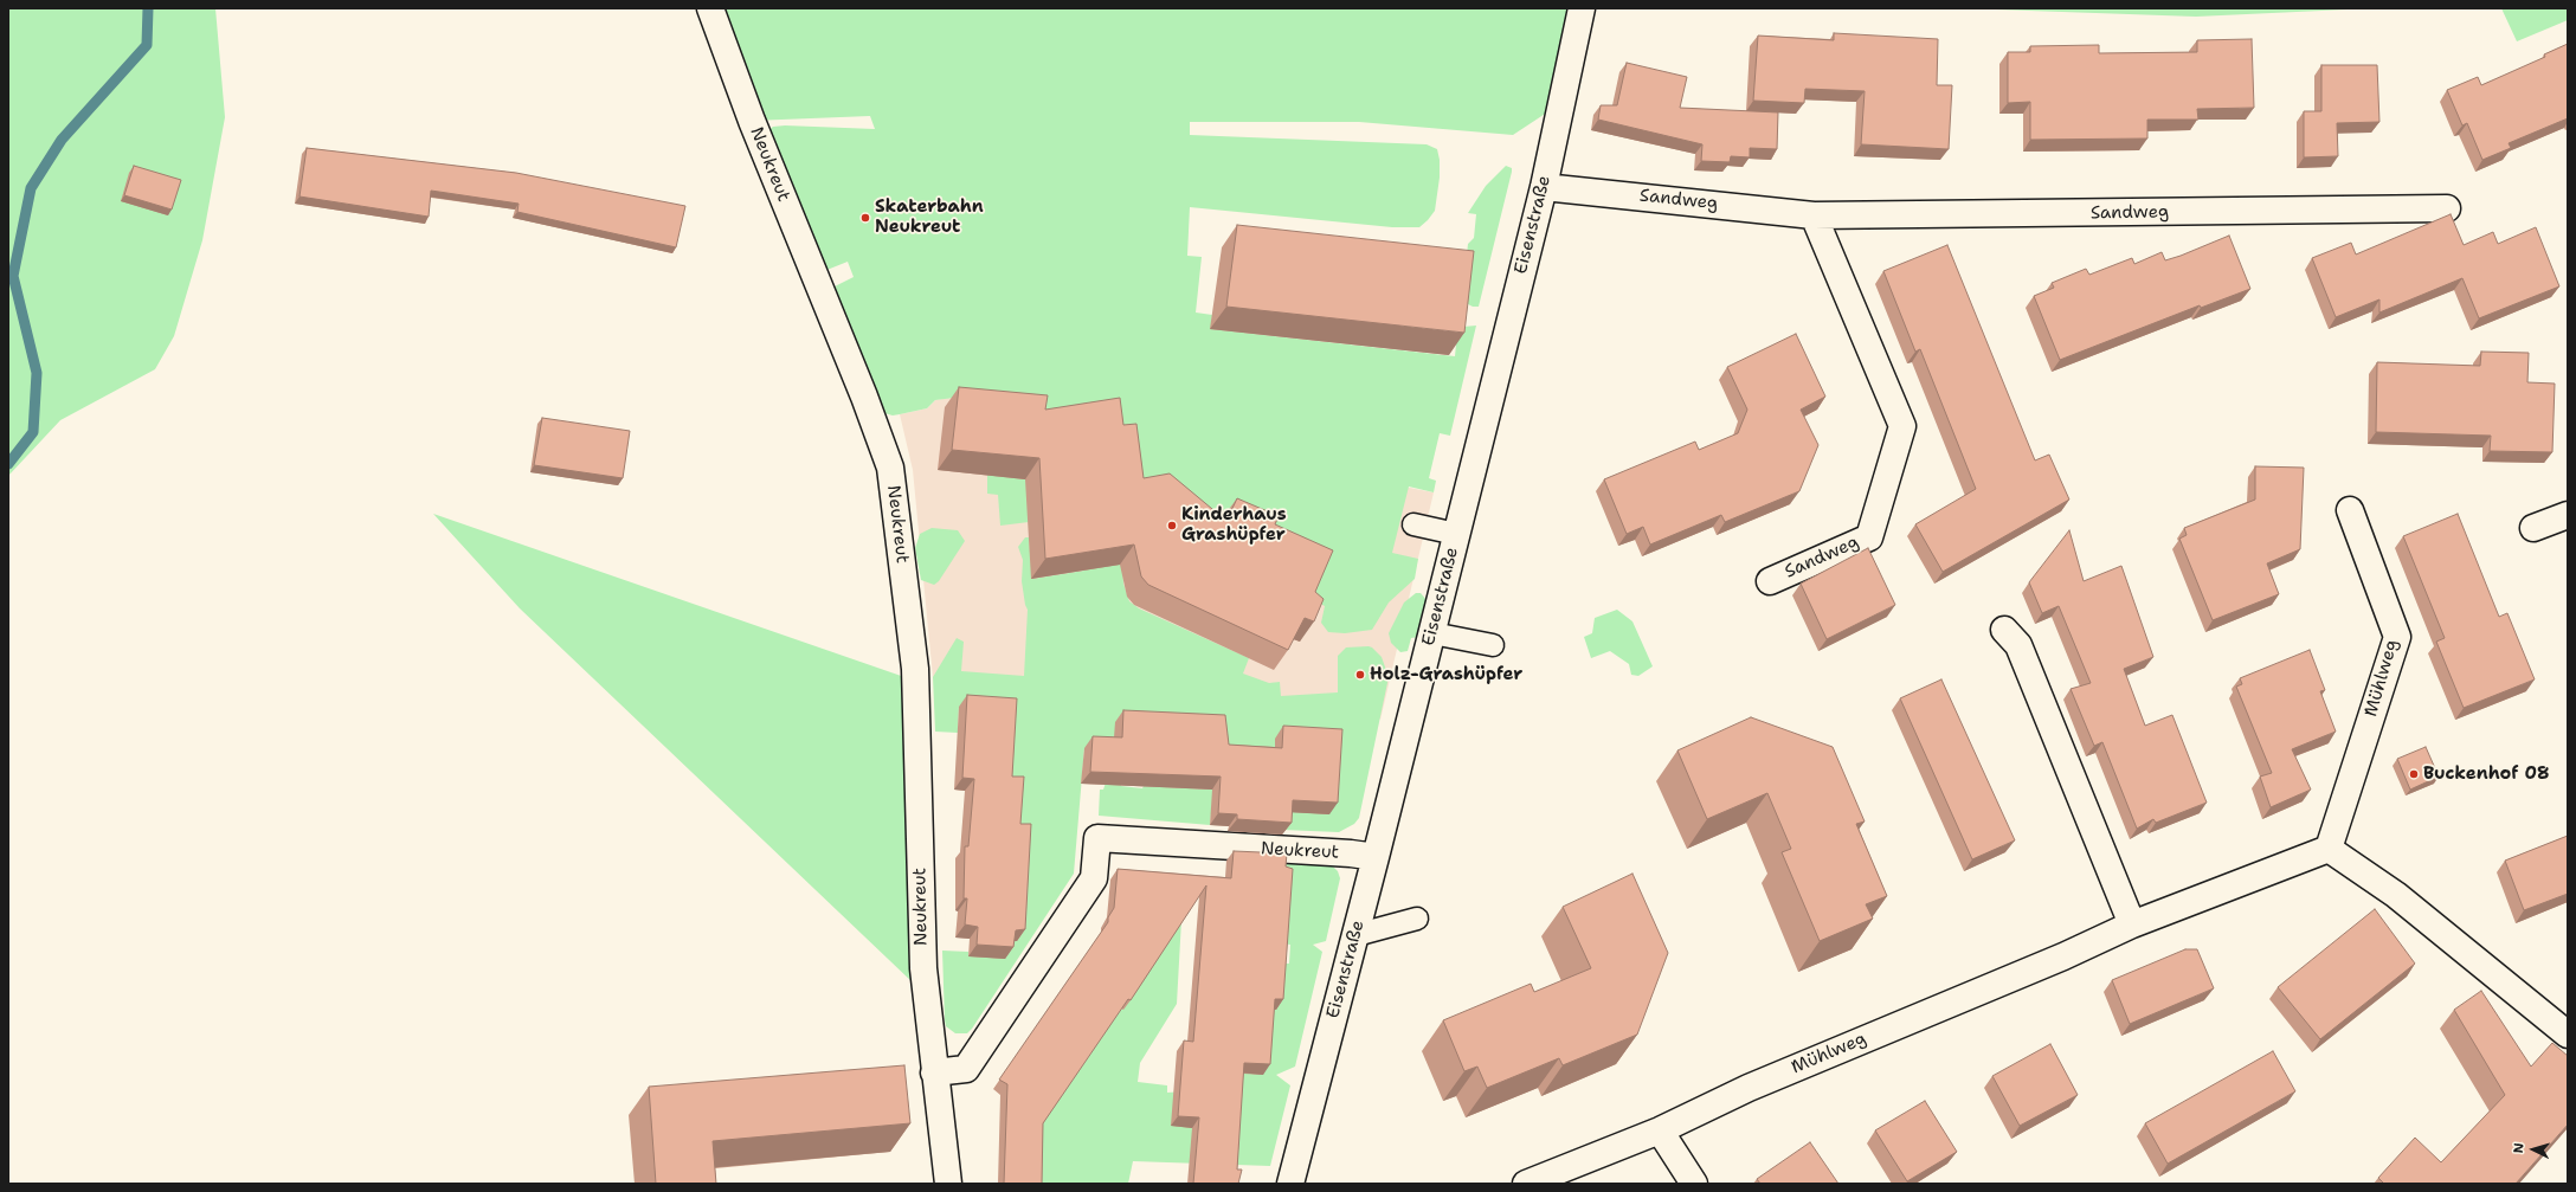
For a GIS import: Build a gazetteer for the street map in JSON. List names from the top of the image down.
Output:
{
  "streets": {
    "street": [
      "Neukreut",
      "Sandweg",
      "Eisenstraße",
      "Mühlweg"
    ]
  },
  "crossings": [
    ["Neukreut", "Eisenstraße"],
    ["Sandweg", "Eisenstraße"]
  ],
  "places": [
    "Skaterbahn Neukreut",
    "Kinderhaus Grashüpfer",
    "Holz-Grashüpfer",
    "Buckenhof 08"
  ],
  "north": "left"
}
